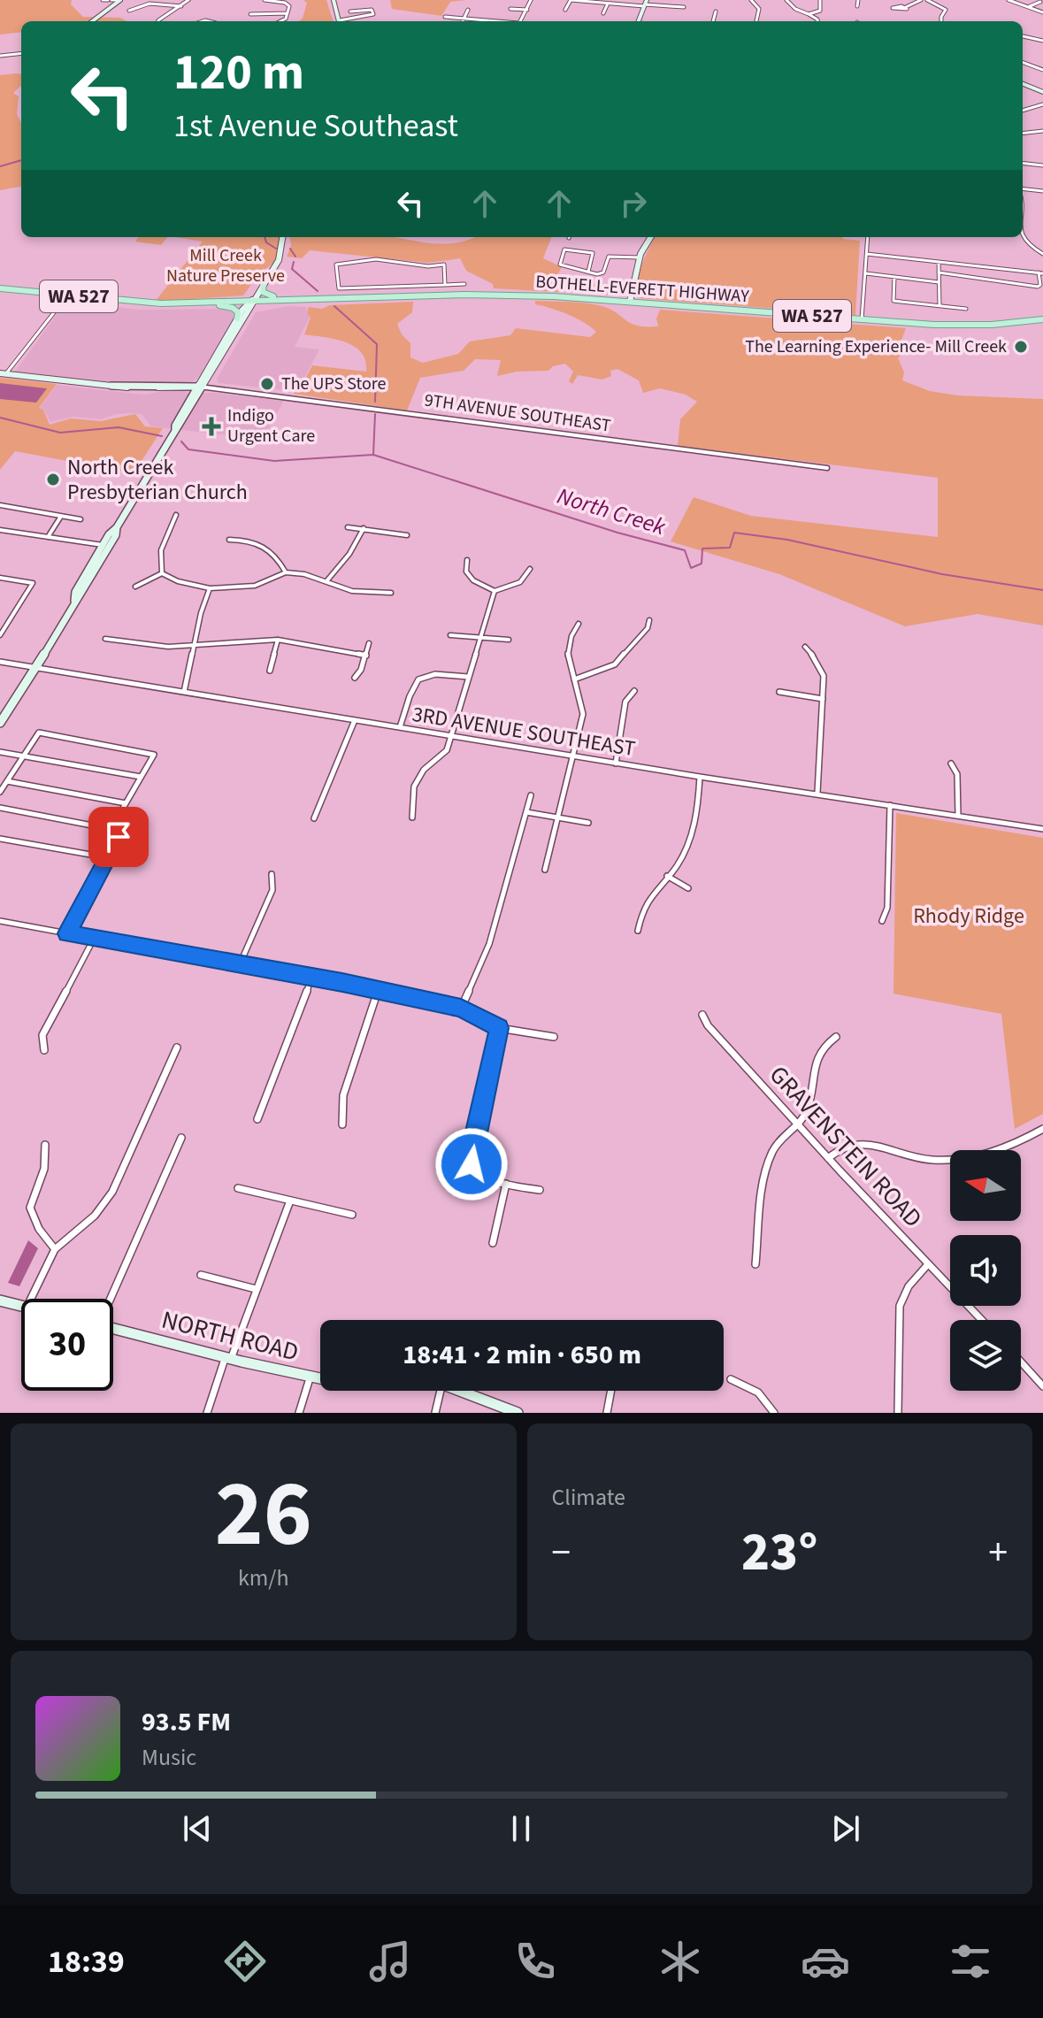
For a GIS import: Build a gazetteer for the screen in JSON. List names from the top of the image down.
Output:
{
  "streets": {
    "main road": ["BOTHELL-EVERETT HIGHWAY", "WA 527", "NORTH ROAD"],
    "street": ["9TH AVENUE SOUTHEAST", "3RD AVENUE SOUTHEAST", "GRAVENSTEIN ROAD"]
  },
  "water": ["North Creek"],
  "parks": ["Mill Creek Nature Preserve", "Rhody Ridge"],
  "places": {
    "other": ["The Learning Experience- Mill Creek", "The UPS Store", "North Creek Presbyterian Church"],
    "health": ["Indigo Urgent Care"]
  },
  "north": "left",
  "page": {
    "turn": ["120 m", "1st Avenue Southeast"],
    "limit": "30",
    "trip": "18:41 · 2 min · 650 m",
    "tile": [
      ["26", "km/h"],
      "Climate"
    ],
    "heat": ["−", "23°", "+"],
    "song": ["93.5 FM", "Music"],
    "tabs": "18:39"
  }
}
